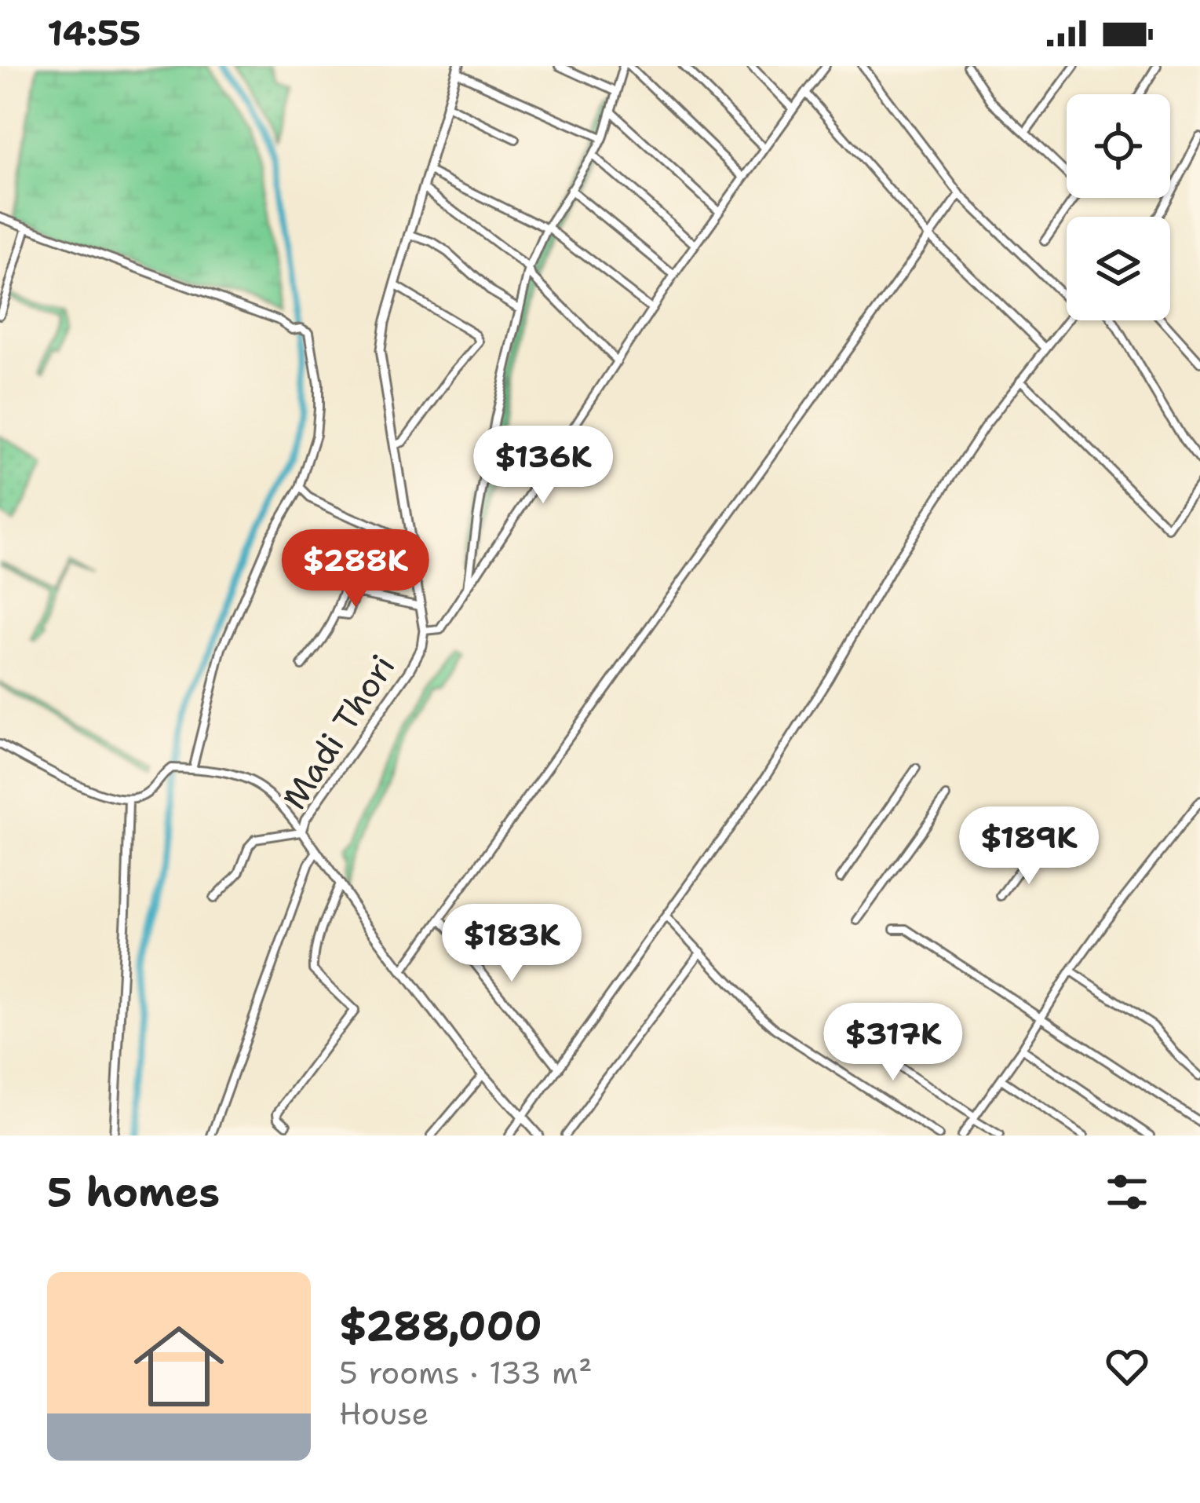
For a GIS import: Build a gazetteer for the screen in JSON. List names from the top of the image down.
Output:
{
  "streets": {
    "main road": ["Madi Thori"]
  },
  "page": {
    "status": "14:55",
    "price": [
      "$136K",
      "$288K",
      "$189K",
      "$183K",
      "$317K"
    ],
    "heading": "5 homes",
    "list": [
      {
        "name": "$288,000",
        "note": "5 rooms · 133 m² · House"
      }
    ]
  }
}
